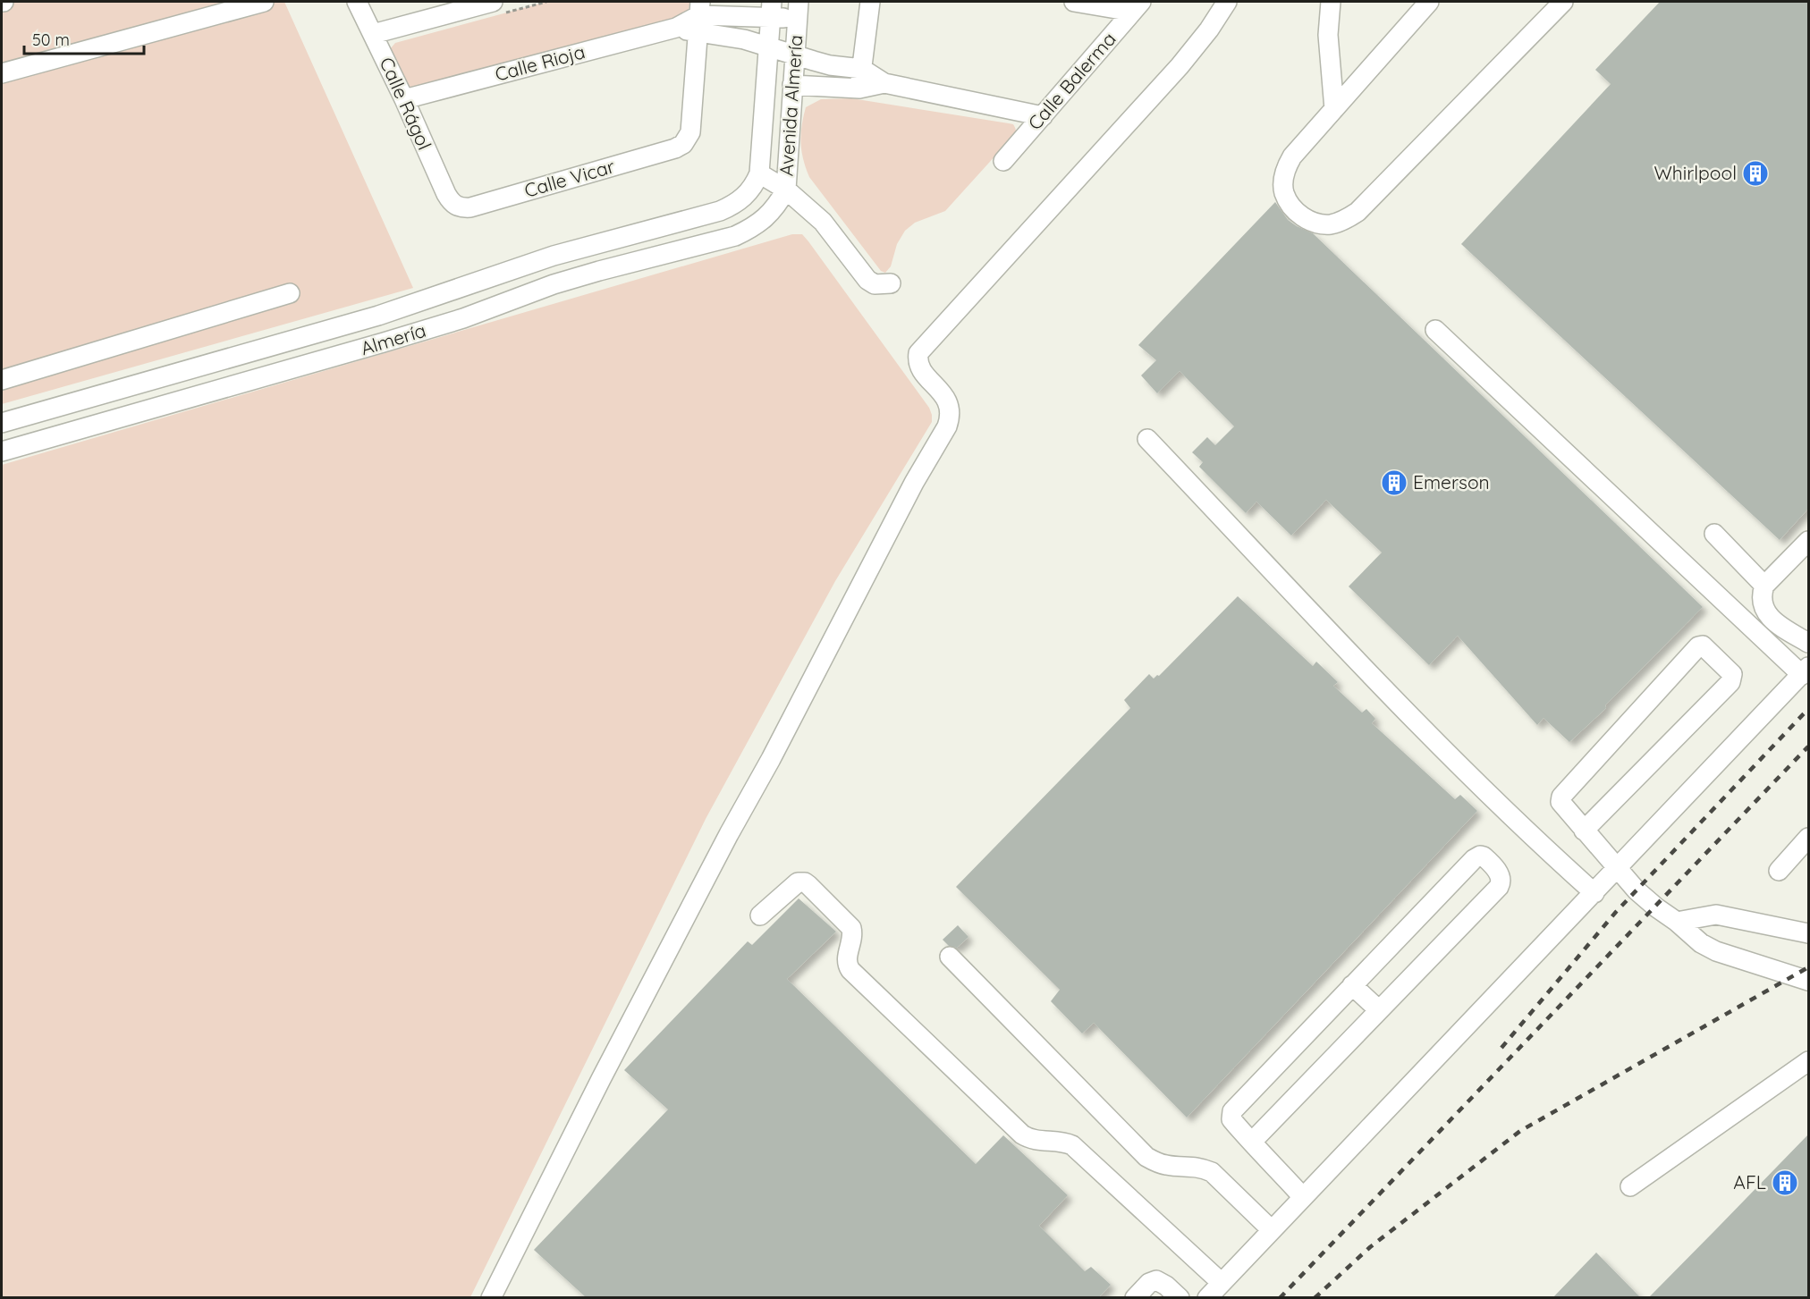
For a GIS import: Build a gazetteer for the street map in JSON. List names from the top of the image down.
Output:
{
  "streets": {
    "street": [
      "Calle Rioja",
      "Calle Balerma",
      "Calle Rágol",
      "Avenida Almería",
      "Calle Vicar",
      "Almería"
    ]
  },
  "crossings": [
    ["Calle Rioja", "Calle Rágol"],
    ["Calle Rioja", "Avenida Almería"],
    ["Calle Rioja", "Calle Vicar"],
    ["Calle Rágol", "Calle Vicar"],
    ["Avenida Almería", "Almería"]
  ],
  "places": {
    "building": ["Whirlpool", "Emerson", "AFL"]
  },
  "scale_bar": "50 m"
}
